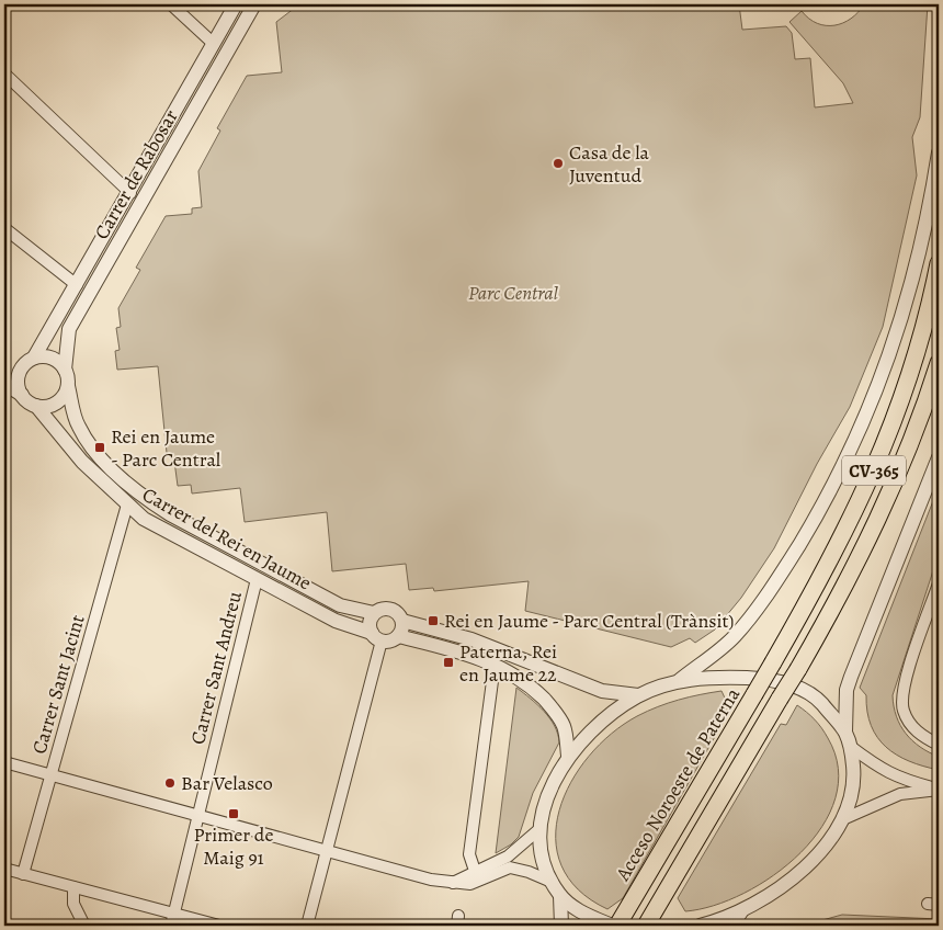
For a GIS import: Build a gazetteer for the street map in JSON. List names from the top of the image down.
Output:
{
  "streets": {
    "main road": ["CV-365", "Acceso Noroeste de Paterna"],
    "street": [
      "Carrer de Rabosar",
      "Carrer del Rei en Jaume",
      "Carrer Sant Andreu",
      "Carrer Sant Jacint"
    ]
  },
  "crossings": [
    ["Carrer de Rabosar", "Carrer del Rei en Jaume"],
    ["Carrer del Rei en Jaume", "Carrer Sant Andreu"],
    ["Carrer del Rei en Jaume", "Carrer Sant Jacint"]
  ],
  "parks": ["Parc Central"],
  "places": {
    "other": ["Casa de la Juventud", "Bar Velasco"],
    "transit": [
      "Rei en Jaume - Parc Central",
      "Rei en Jaume - Parc Central (Trànsit)",
      "Paterna, Rei en Jaume 22",
      "Primer de Maig 91"
    ]
  }
}
